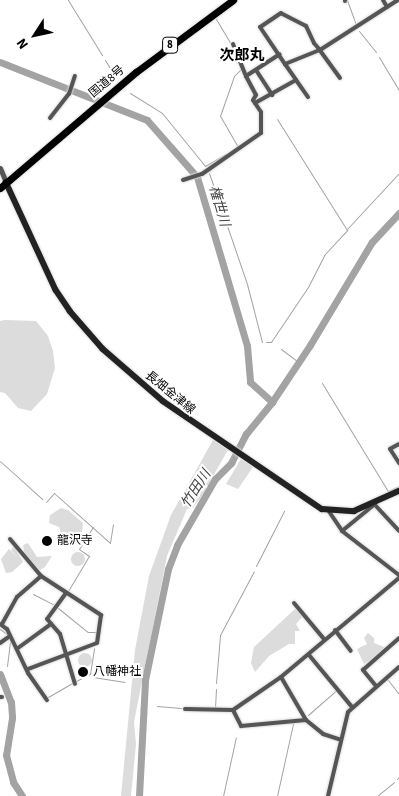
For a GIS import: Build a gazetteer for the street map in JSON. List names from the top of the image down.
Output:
{
  "streets": {
    "highway": ["8", "国道8号"],
    "main road": ["長畑金津線"]
  },
  "crossings": [
    ["国道8号", "長畑金津線"]
  ],
  "districts": ["次郎丸"],
  "water": ["権世川", "竹田川"],
  "places": ["龍沢寺", "八幡神社"],
  "north": "bottom left"
}
